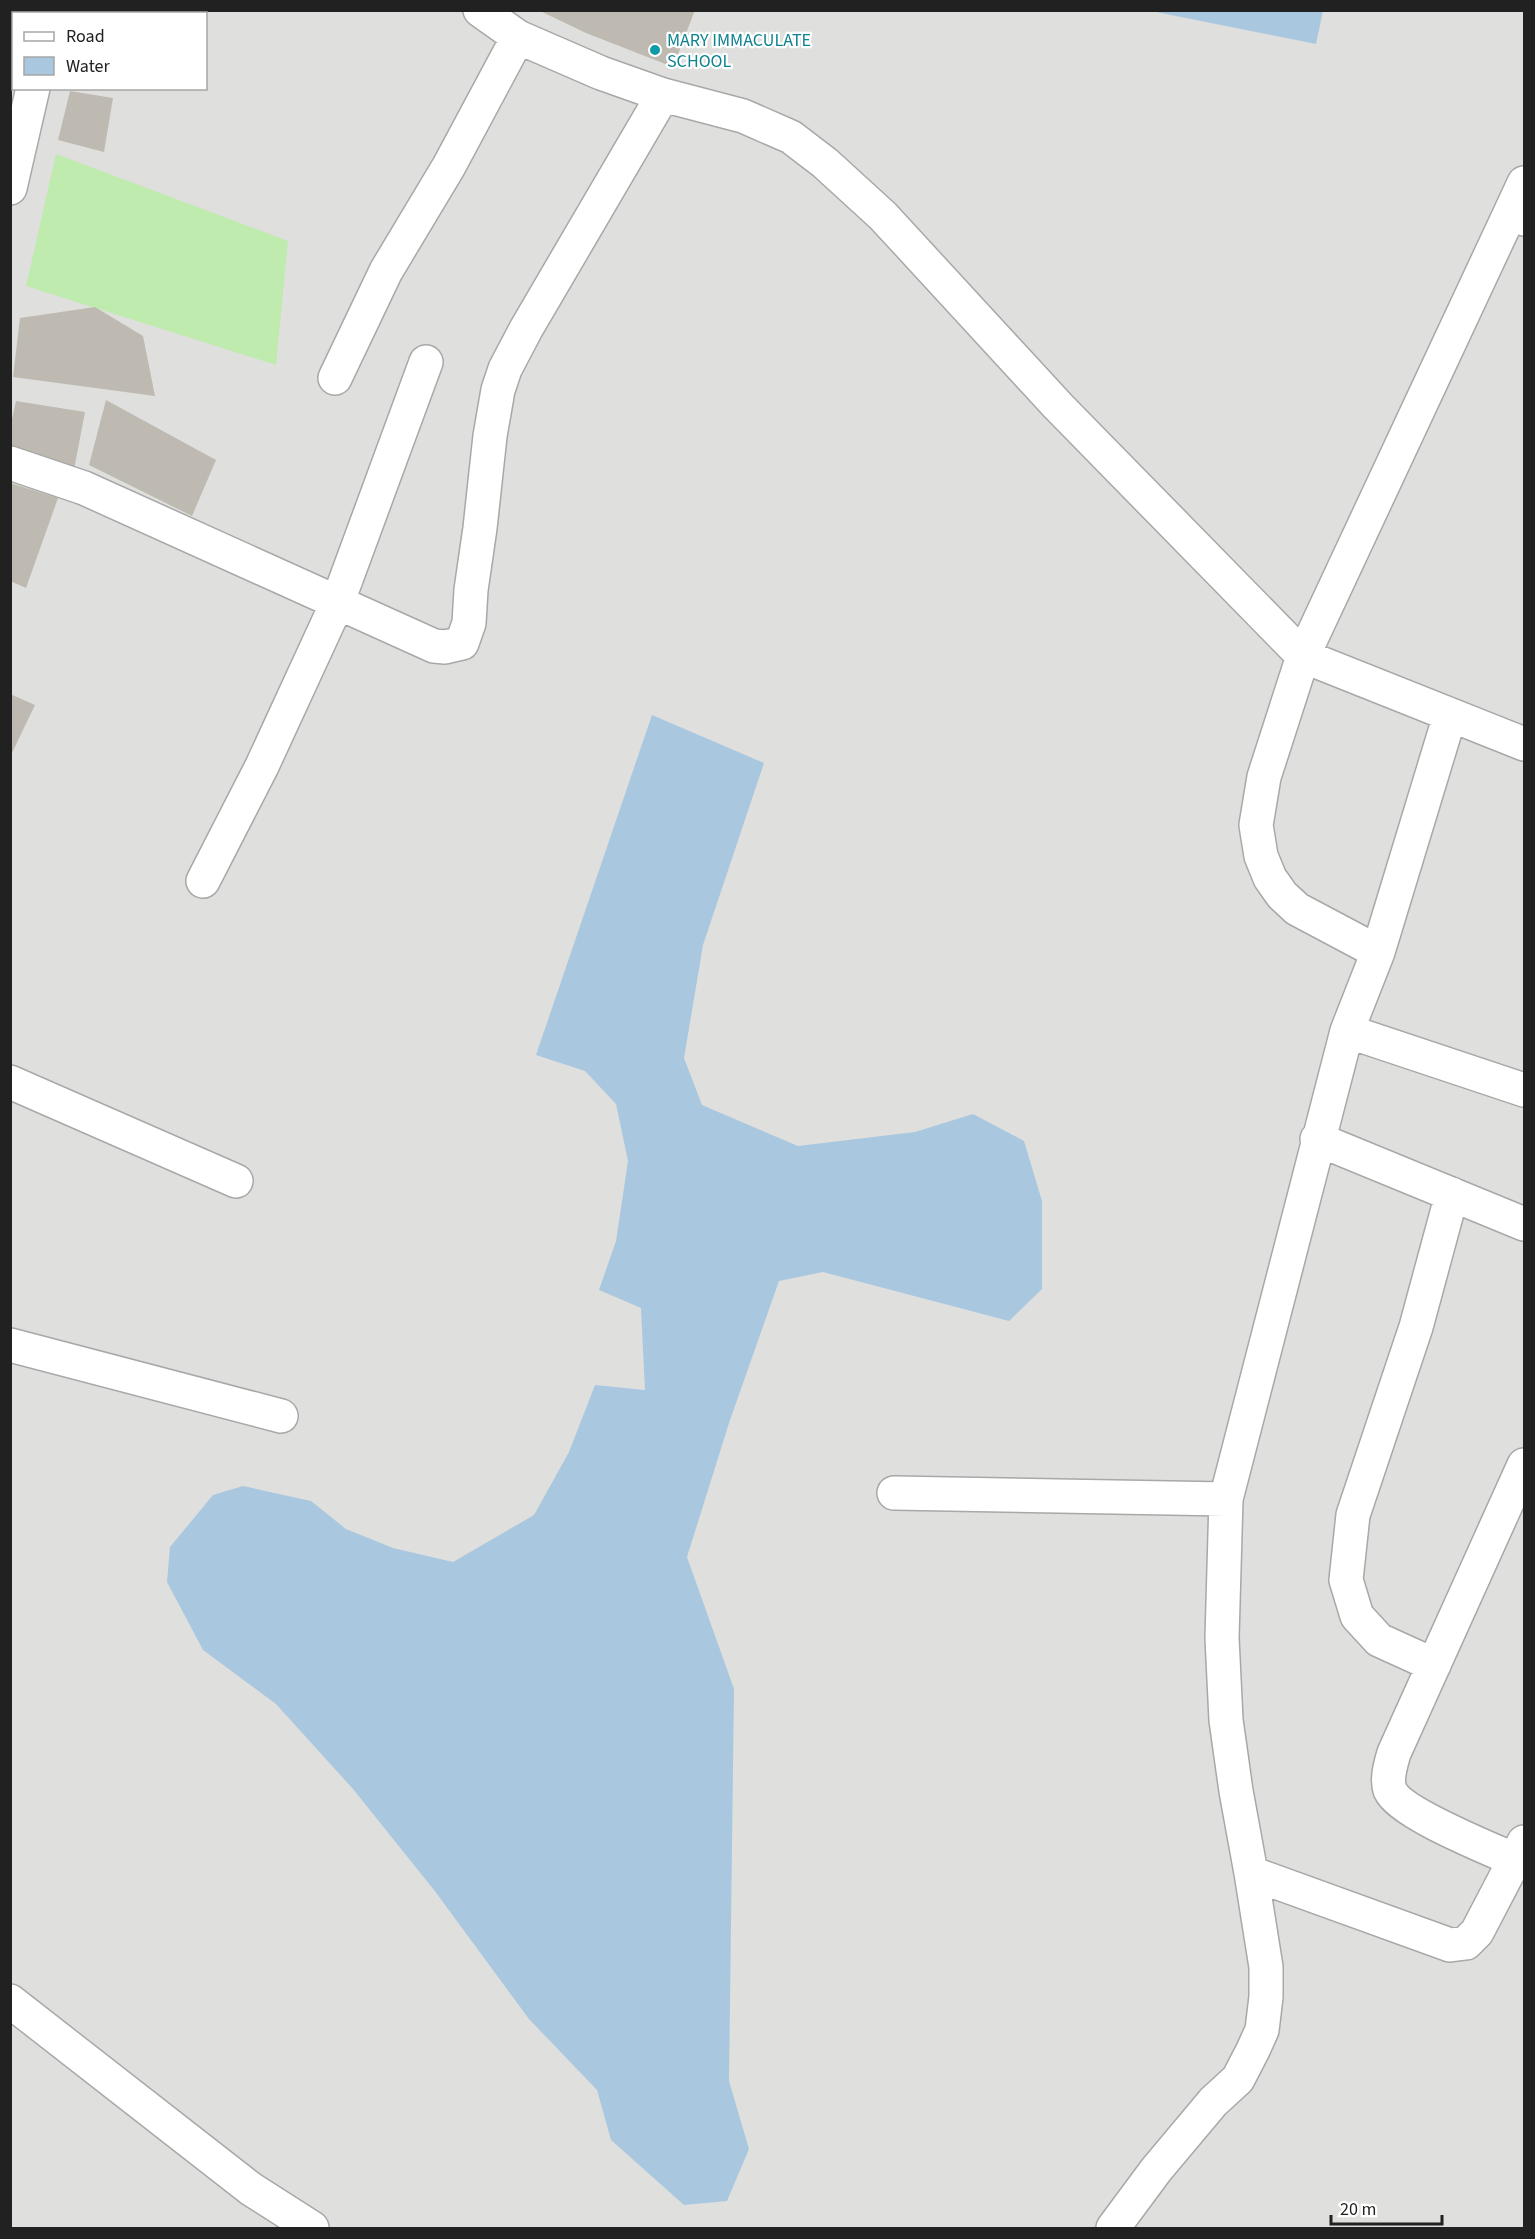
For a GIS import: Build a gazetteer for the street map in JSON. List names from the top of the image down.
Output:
{
  "places": ["MARY IMMACULATE SCHOOL"],
  "legend": ["Road", "Water"],
  "scale_bar": "20 m"
}
